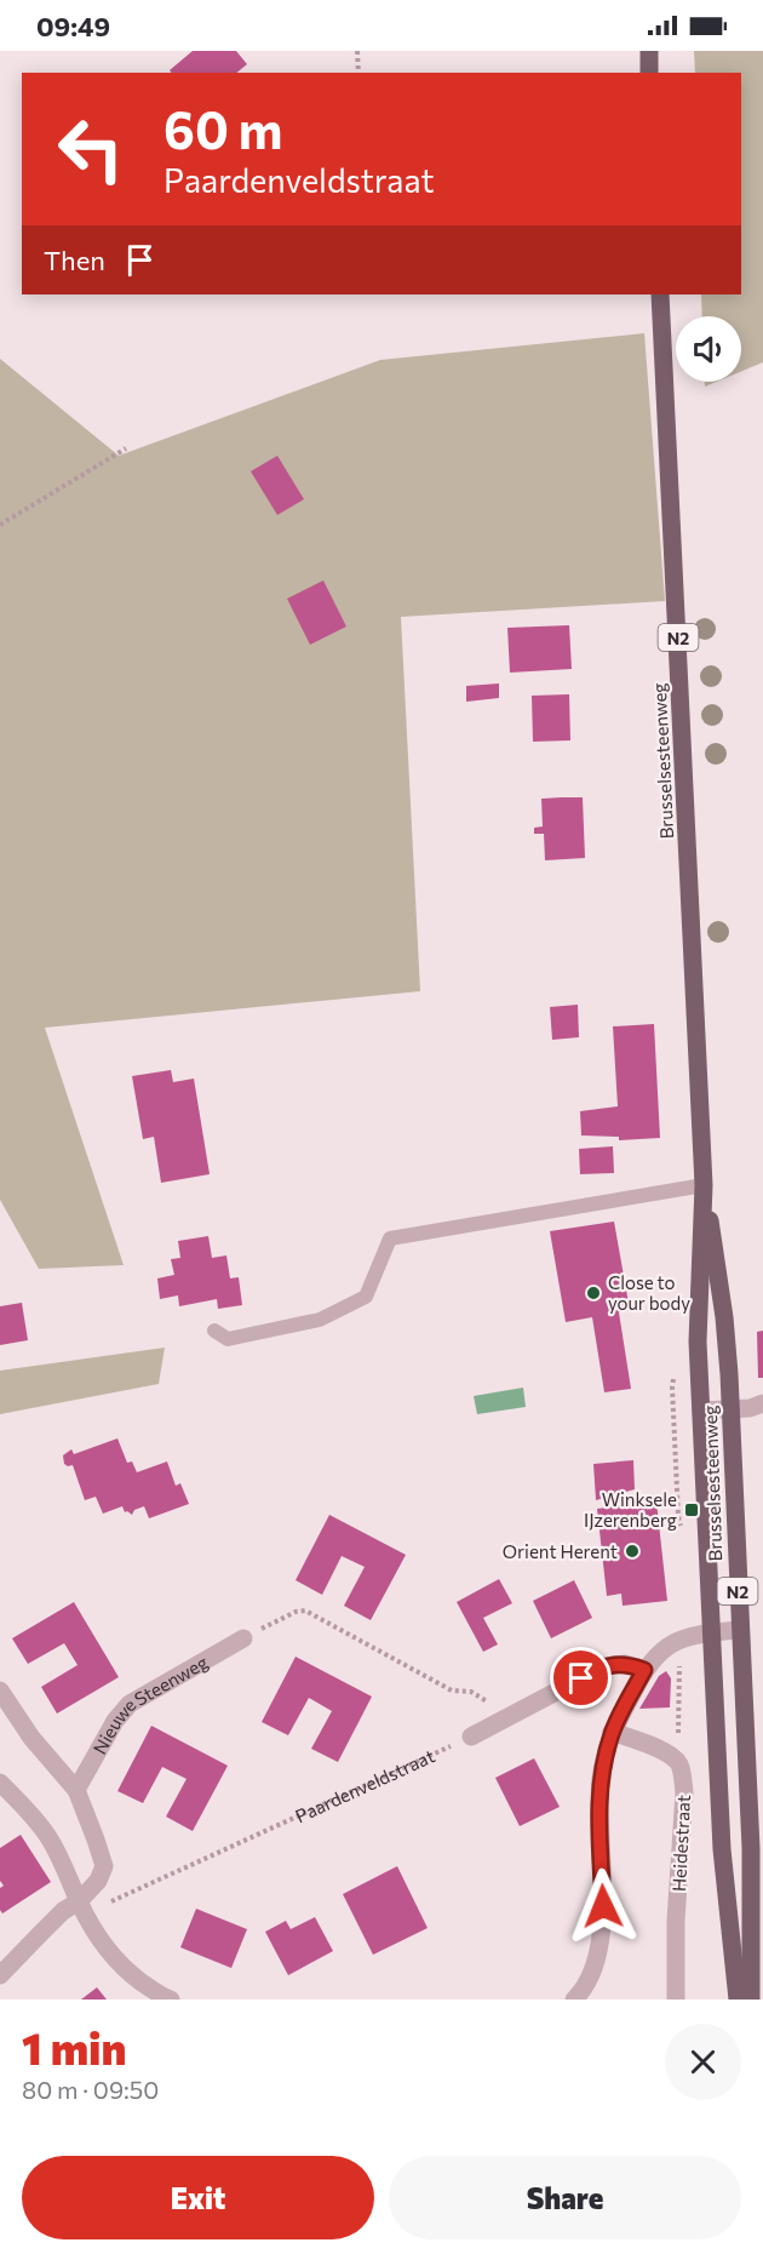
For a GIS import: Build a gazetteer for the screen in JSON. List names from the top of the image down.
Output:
{
  "streets": {
    "main road": ["N2", "Brusselsesteenweg"],
    "street": ["Nieuwe Steenweg", "Heidestraat"],
    "path": ["Paardenveldstraat"]
  },
  "places": {
    "other": ["Close to your body", "Orient Herent"],
    "transit": ["Winksele IJzerenberg"]
  },
  "page": {
    "status": "09:49",
    "turn": ["60 m", "Paardenveldstraat"],
    "then": "Then",
    "heading": ["1 min", "80 m · 09:50"],
    "buttons": ["Exit", "Share"]
  }
}
